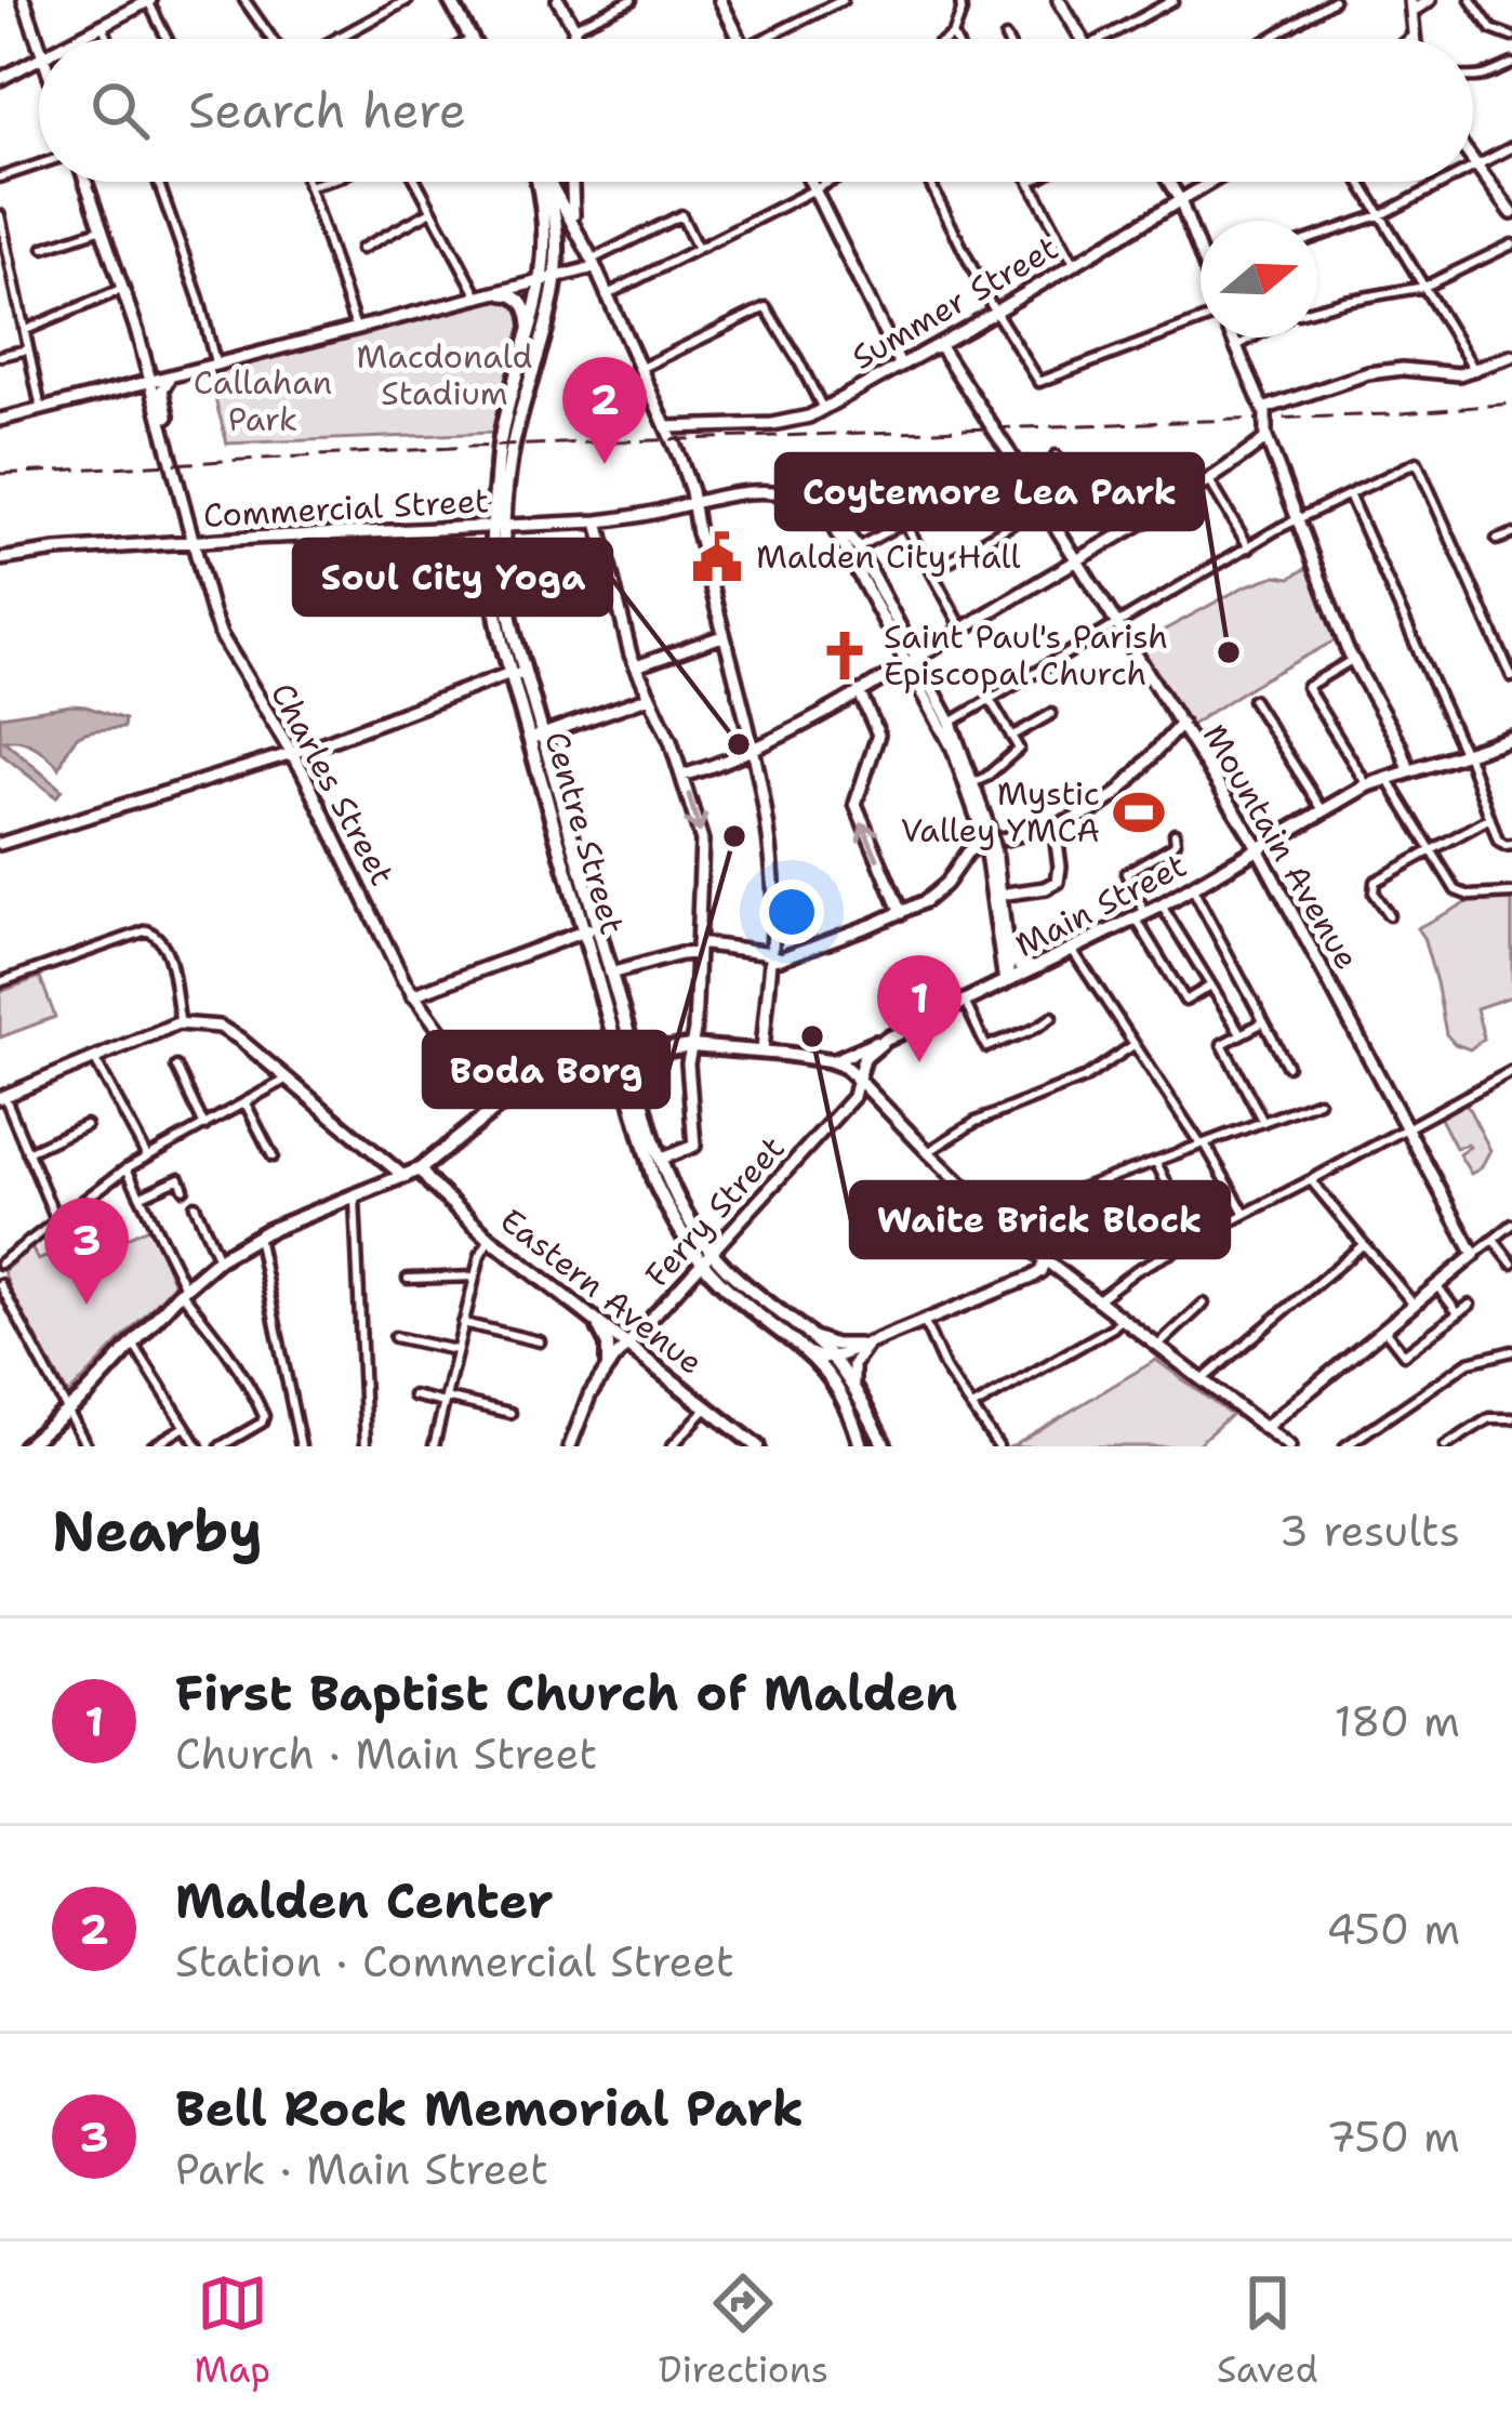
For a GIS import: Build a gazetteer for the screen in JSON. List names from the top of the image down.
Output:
{
  "streets": {
    "main road": ["Centre Street", "Main Street", "Eastern Avenue"],
    "street": [
      "Summer Street",
      "Commercial Street",
      "Charles Street",
      "Mountain Avenue",
      "Ferry Street"
    ]
  },
  "crossings": [
    ["Summer Street", "Mountain Avenue"],
    ["Commercial Street", "Charles Street"],
    ["Commercial Street", "Centre Street"],
    ["Centre Street", "Ferry Street"],
    ["Mountain Avenue", "Main Street"],
    ["Main Street", "Ferry Street"],
    ["Ferry Street", "Eastern Avenue"]
  ],
  "parks": ["Macdonald Stadium", "Callahan Park"],
  "places": {
    "public building": ["Malden City Hall"],
    "other": [
      "Coytemore Lea Park",
      "Soul City Yoga",
      "Boda Borg",
      "Waite Brick Block"
    ],
    "church": ["Saint Paul's Parish Episcopal Church"],
    "sports": ["Mystic Valley YMCA"]
  },
  "north": "right",
  "page": {
    "search": "Search here",
    "pins": ["2", "1", "3"],
    "heading": ["Nearby", "3 results"],
    "list": [
      {
        "mark": "1",
        "name": "First Baptist Church of Malden",
        "note": "Church · Main Street",
        "value": "180 m"
      },
      {
        "mark": "2",
        "name": "Malden Center",
        "note": "Station · Commercial Street",
        "value": "450 m"
      },
      {
        "mark": "3",
        "name": "Bell Rock Memorial Park",
        "note": "Park · Main Street",
        "value": "750 m"
      }
    ],
    "nav": ["Map", "Directions", "Saved"]
  }
}
